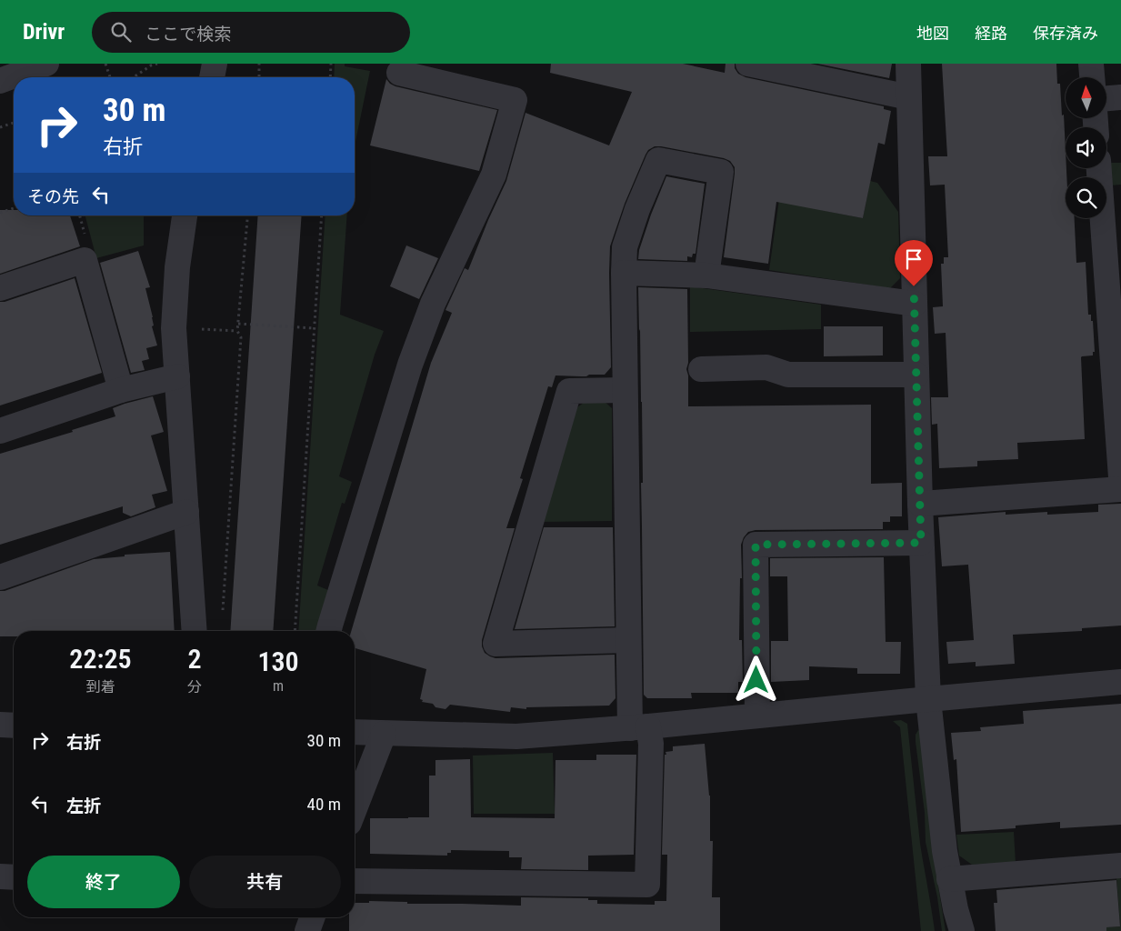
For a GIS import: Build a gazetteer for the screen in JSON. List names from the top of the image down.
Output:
{
  "north": "top",
  "page": {
    "header": "Drivr",
    "search": "ここで検索",
    "nav": ["地図", "経路", "保存済み"],
    "turn": ["30 m", "右折"],
    "then": "その先",
    "eta": [
      "22:25",
      "到着",
      "2",
      "分",
      "130",
      "m"
    ],
    "list": [
      {
        "name": "右折",
        "value": "30 m"
      },
      {
        "name": "左折",
        "value": "40 m"
      }
    ],
    "buttons": ["終了", "共有"]
  }
}
